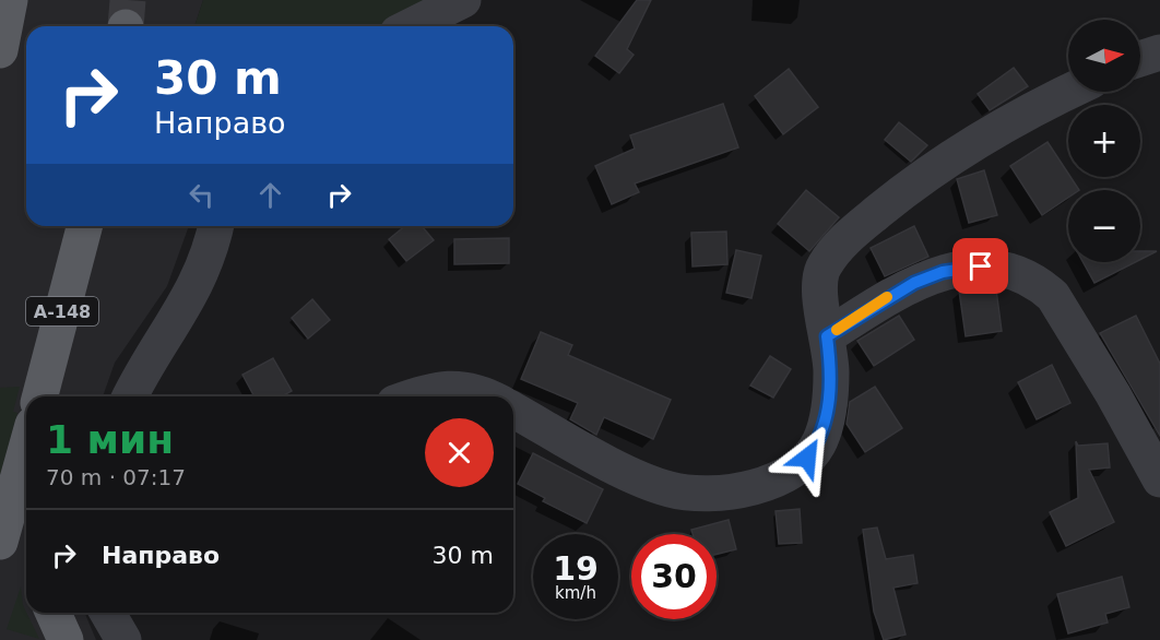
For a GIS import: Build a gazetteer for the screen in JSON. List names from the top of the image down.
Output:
{
  "streets": {
    "main road": ["А-148"]
  },
  "north": "right",
  "page": {
    "map_buttons": ["+", "−"],
    "turn": ["30 m", "Направо"],
    "heading": ["1 мин", "70 m · 07:17"],
    "list": [
      {
        "name": "Направо",
        "value": "30 m"
      }
    ],
    "speed": "19 km/h",
    "limit": "30"
  }
}
